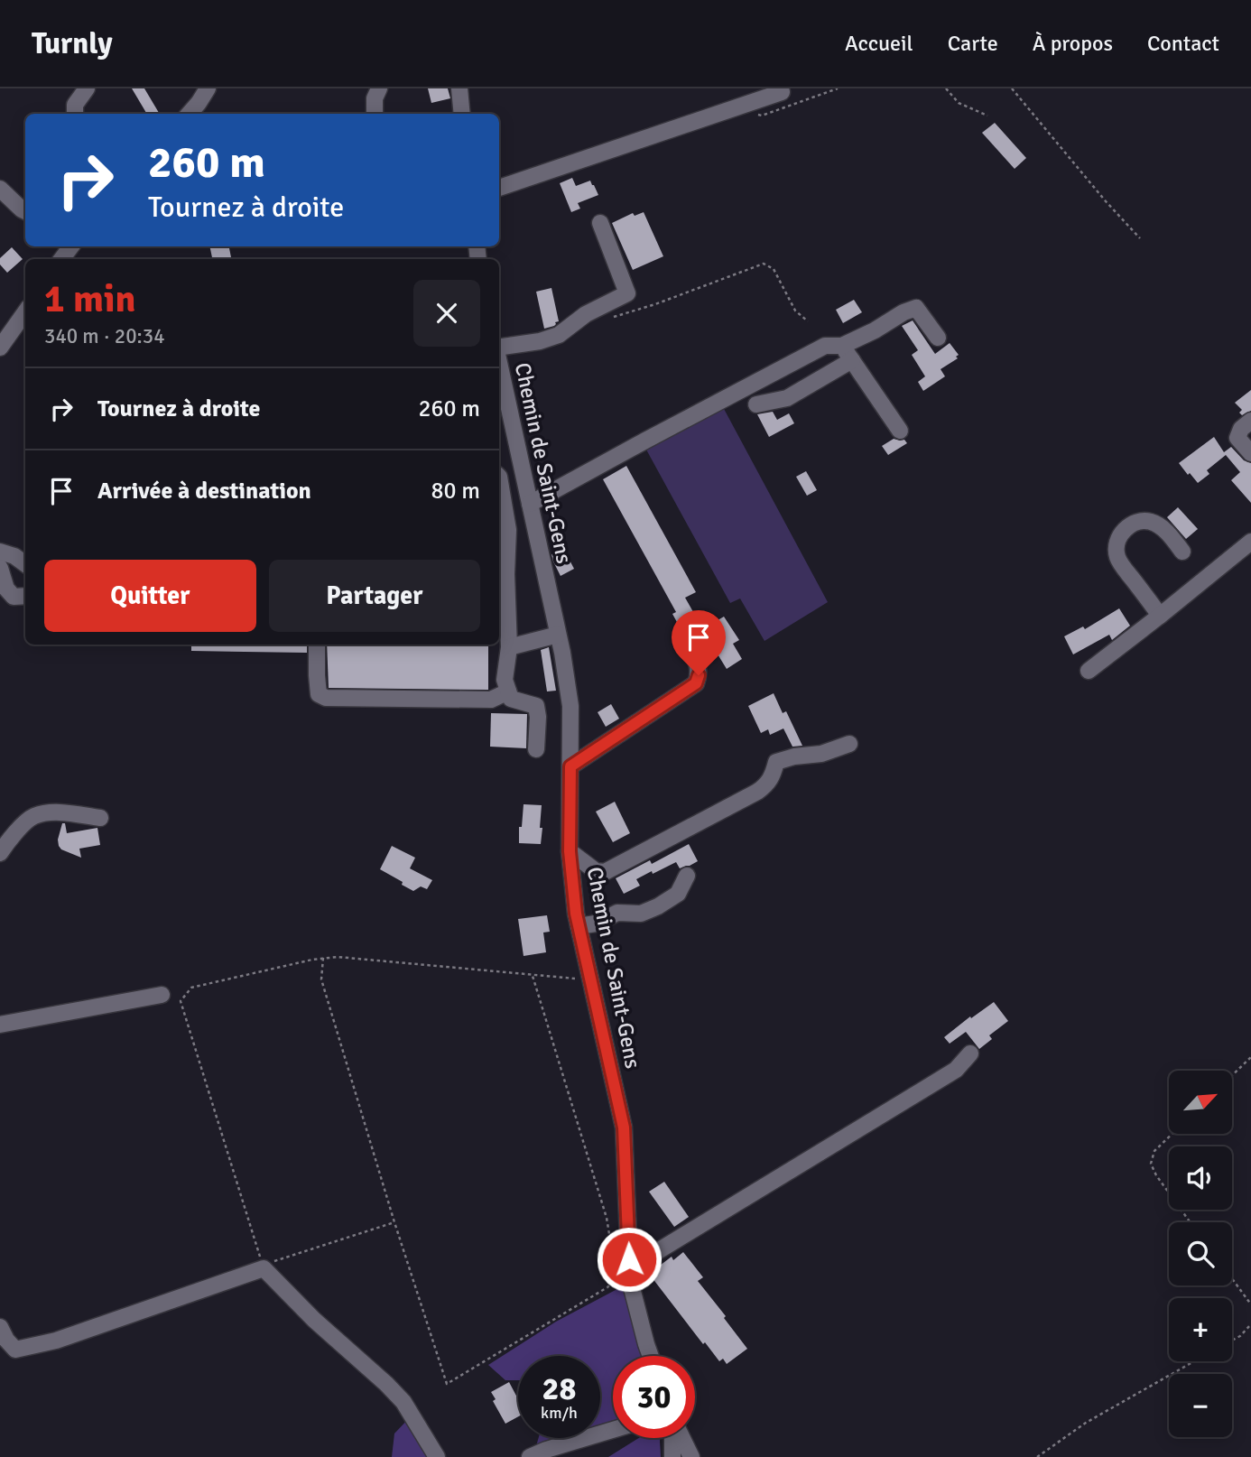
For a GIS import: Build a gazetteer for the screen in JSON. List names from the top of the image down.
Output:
{
  "streets": {
    "street": ["Chemin de Saint-Gens"]
  },
  "north": "top right",
  "page": {
    "header": "Turnly",
    "nav": [
      "Accueil",
      "Carte",
      "À propos",
      "Contact"
    ],
    "turn": ["260 m", "Tournez à droite"],
    "heading": ["1 min", "340 m · 20:34"],
    "list": [
      {
        "name": "Tournez à droite",
        "value": "260 m"
      },
      {
        "name": "Arrivée à destination",
        "value": "80 m"
      }
    ],
    "buttons": ["Quitter", "Partager"],
    "map_buttons": ["+", "−"],
    "speed": "28 km/h",
    "limit": "30"
  }
}
